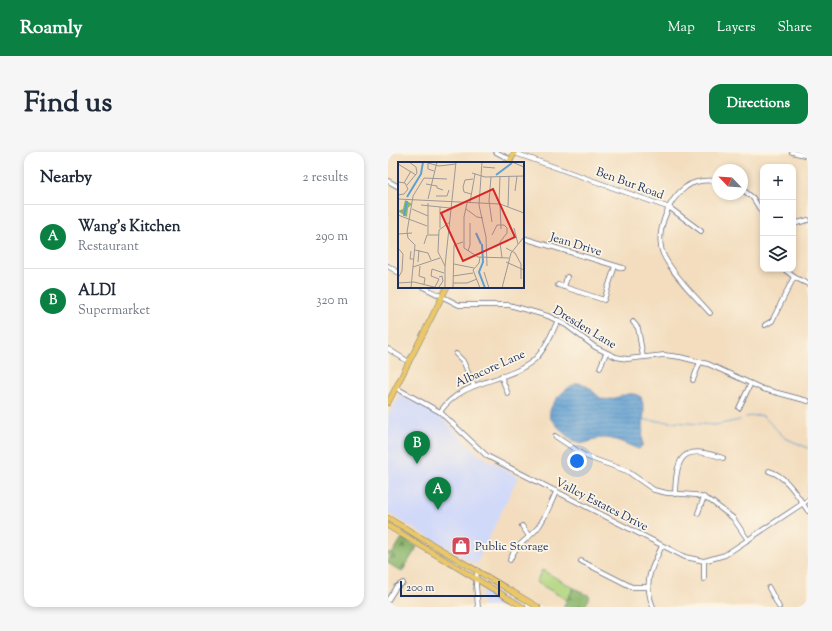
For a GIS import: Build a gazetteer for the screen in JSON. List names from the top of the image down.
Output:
{
  "streets": {
    "street": [
      "Ben Bur Road",
      "Jean Drive",
      "Dresden Lane",
      "Albacore Lane",
      "Valley Estates Drive"
    ]
  },
  "crossings": [
    ["Dresden Lane", "Albacore Lane"],
    ["Albacore Lane", "Valley Estates Drive"]
  ],
  "places": {
    "shop": ["Public Storage"]
  },
  "scale_bar": "200 m",
  "north": "top left",
  "page": {
    "header": "Roamly",
    "nav": ["Map", "Layers", "Share"],
    "title": "Find us",
    "buttons": "Directions",
    "heading": ["Nearby", "2 results"],
    "map_buttons": ["+", "−"],
    "list": [
      {
        "mark": "A",
        "name": "Wang's Kitchen",
        "note": "Restaurant",
        "value": "290 m"
      },
      {
        "mark": "B",
        "name": "ALDI",
        "note": "Supermarket",
        "value": "320 m"
      }
    ],
    "pins": ["B", "A"],
    "scale": "200 m"
  }
}
